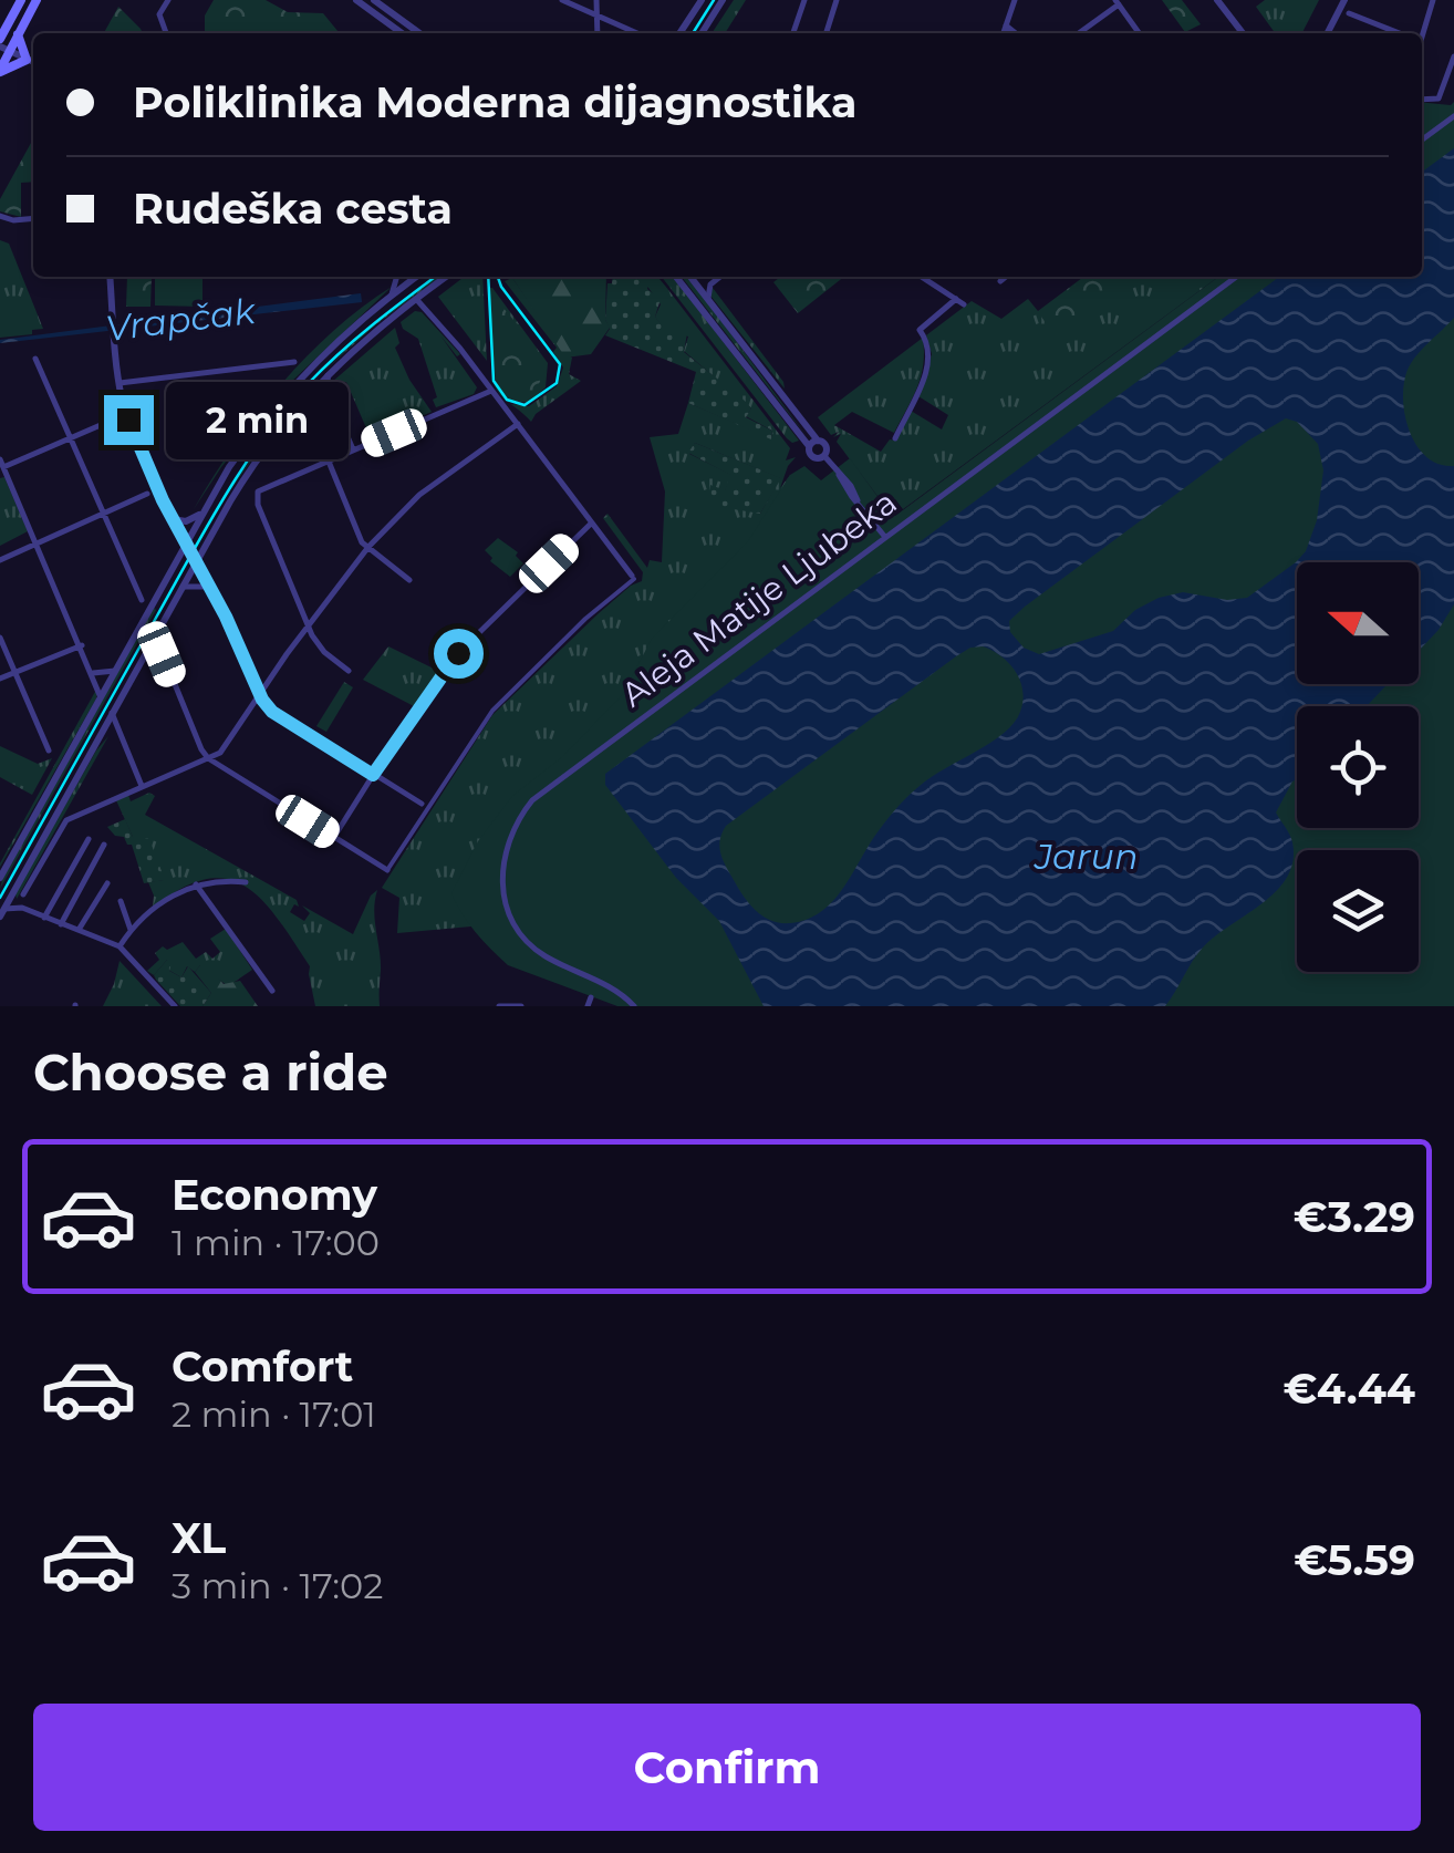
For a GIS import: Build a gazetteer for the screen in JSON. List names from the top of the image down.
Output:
{
  "streets": {
    "street": ["Aleja Matije Ljubeka"]
  },
  "water": ["Vrapčak", "Jarun"],
  "north": "left",
  "page": {
    "banner": ["Poliklinika Moderna dijagnostika", "Rudeška cesta"],
    "bubble": "2 min",
    "heading": "Choose a ride",
    "list": [
      {
        "name": "Economy",
        "note": "1 min · 17:00",
        "value": "€3.29"
      },
      {
        "name": "Comfort",
        "note": "2 min · 17:01",
        "value": "€4.44"
      },
      {
        "name": "XL",
        "note": "3 min · 17:02",
        "value": "€5.59"
      }
    ],
    "buttons": "Confirm"
  }
}
